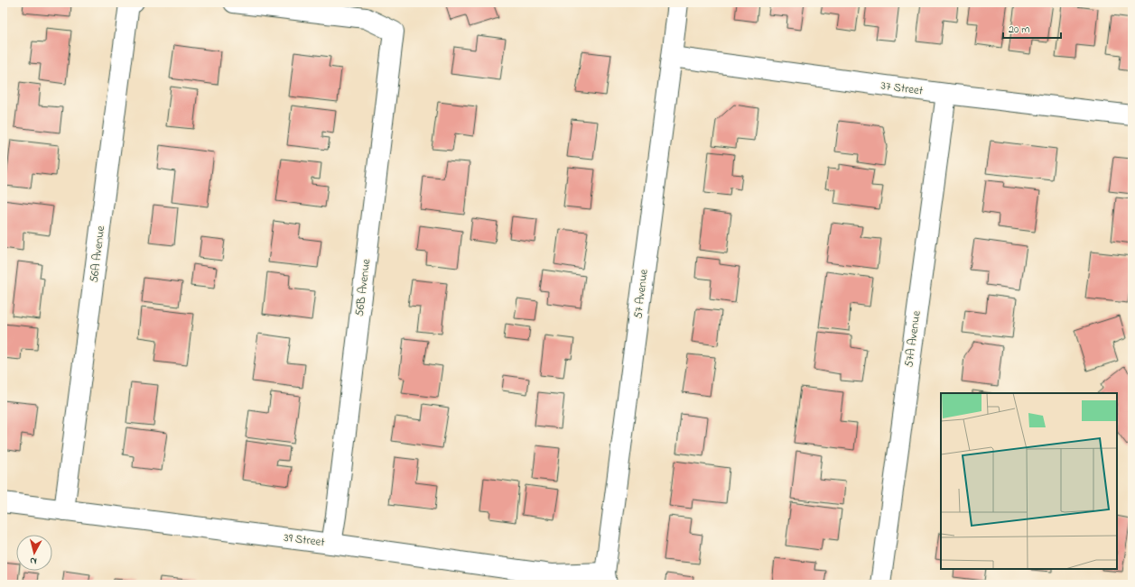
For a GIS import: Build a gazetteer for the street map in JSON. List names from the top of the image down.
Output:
{
  "streets": {
    "street": [
      "37 Street",
      "56A Avenue",
      "56B Avenue",
      "57 Avenue",
      "57A Avenue",
      "39 Street"
    ]
  },
  "crossings": [
    ["37 Street", "57 Avenue"],
    ["37 Street", "57A Avenue"],
    ["56A Avenue", "39 Street"],
    ["56B Avenue", "39 Street"],
    ["57 Avenue", "39 Street"]
  ],
  "scale_bar": "20 m",
  "north": "bottom"
}
